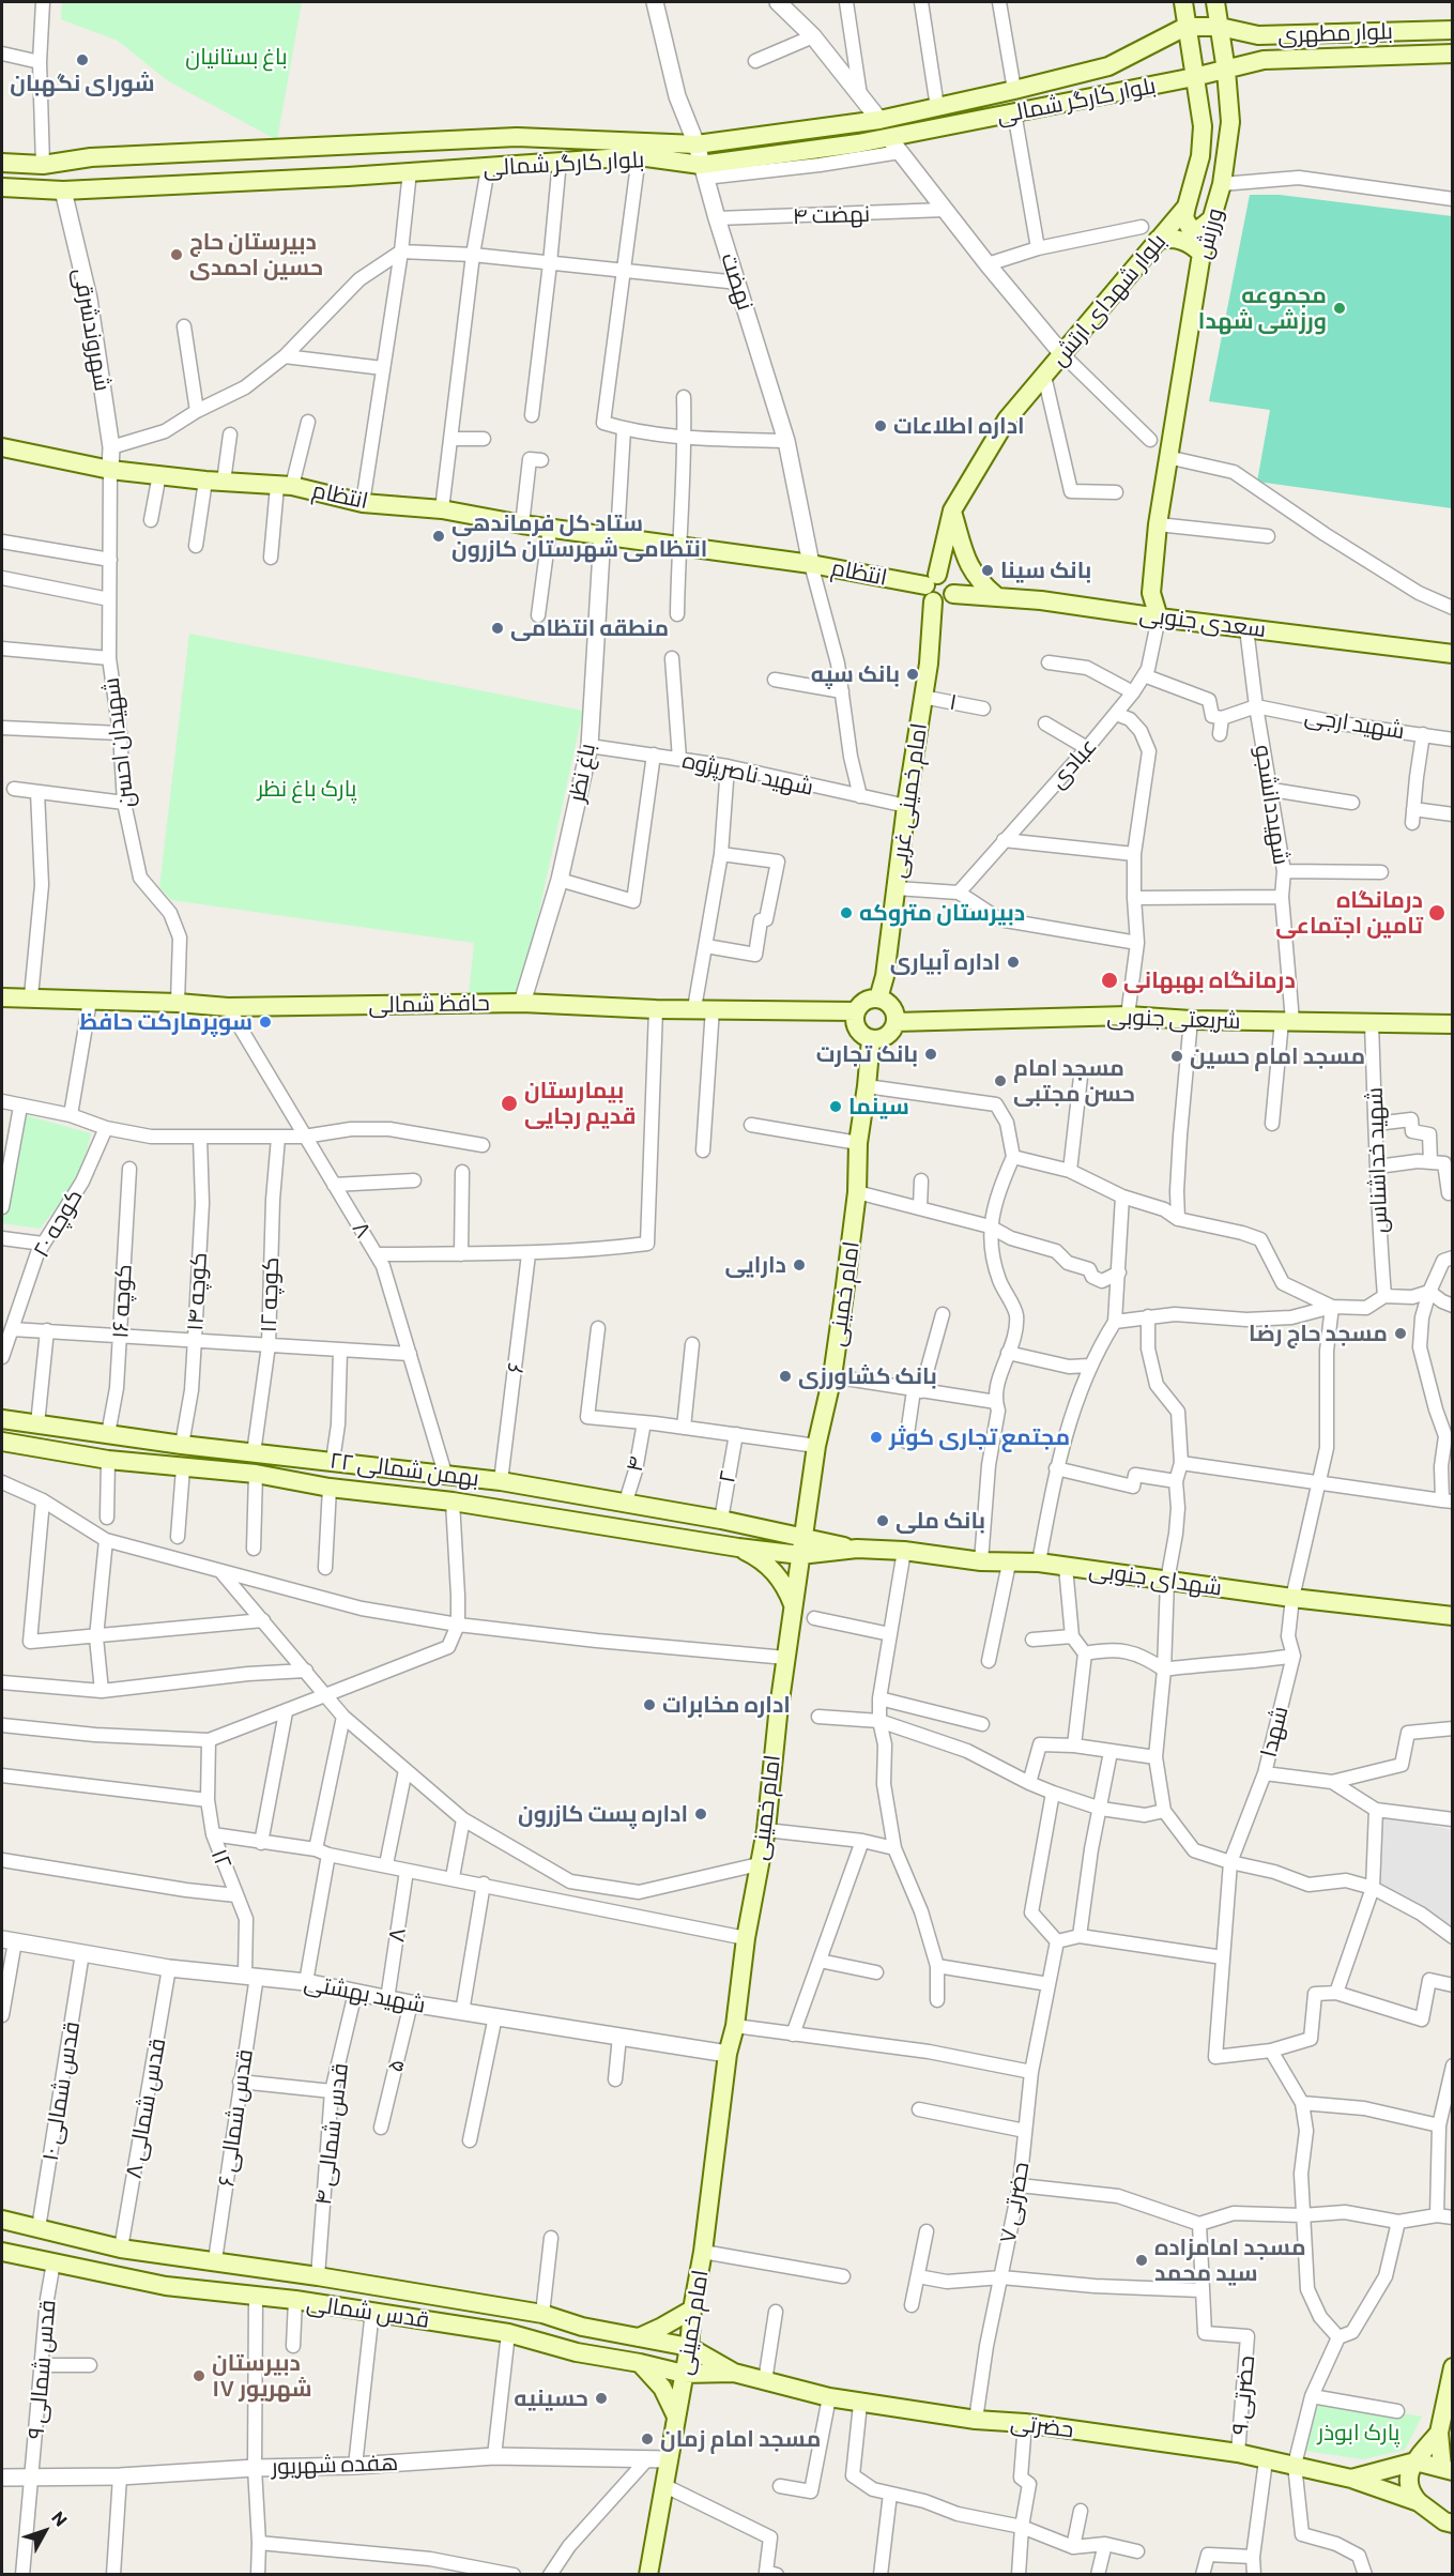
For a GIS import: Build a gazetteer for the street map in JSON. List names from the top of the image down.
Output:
{
  "streets": {
    "main road": [
      "بلوار مطهری",
      "بلوار کارگر شمالی",
      "ورزش",
      "بلوار شهدای ارتش",
      "انتظام",
      "سعدی جنوبی",
      "امام خمینی غربی",
      "حافظ شمالی",
      "شریعتی جنوبی",
      "امام خمینی",
      "۲۲ بهمن شمالی",
      "شهدای جنوبی",
      "قدس شمالی",
      "حضرتی"
    ],
    "street": [
      "نهضت ۴",
      "نهضت",
      "شهروندشرقی",
      "۱",
      "شهید ارجی",
      "شهیدان احسن",
      "عبادی",
      "باغ نظر",
      "شهید ناصرپژوه",
      "شهیددانشجو",
      "شهید خداشناس",
      "کوچه ۲۰",
      "۸",
      "کوچه ۱۴",
      "کوچه ۱۲",
      "کوچه ۱۶",
      "۶",
      "۴",
      "۲",
      "شهدا",
      "۱۲",
      "شهید بهشتی",
      "۵",
      "قدس شمالی ۱۰",
      "قدس شمالی ۸",
      "قدس شمالی ۶",
      "قدس شمالی ۴",
      "حضرتی ۷",
      "قدس شمالی ۹",
      "حضرتی ۹",
      "هفده شهریور"
    ]
  },
  "crossings": [
    ["بلوار مطهری", "بلوار کارگر شمالی"],
    ["بلوار مطهری", "ورزش"],
    ["بلوار مطهری", "بلوار شهدای ارتش"],
    ["بلوار کارگر شمالی", "نهضت"],
    ["بلوار کارگر شمالی", "بلوار شهدای ارتش"],
    ["بلوار کارگر شمالی", "شهروندشرقی"],
    ["نهضت ۴", "نهضت"],
    ["ورزش", "سعدی جنوبی"],
    ["ورزش", "عبادی"],
    ["نهضت", "انتظام"],
    ["بلوار شهدای ارتش", "انتظام"],
    ["بلوار شهدای ارتش", "امام خمینی غربی"],
    ["شهروندشرقی", "انتظام"],
    ["شهروندشرقی", "شهیدان احسن"],
    ["انتظام", "شهیدان احسن"],
    ["انتظام", "باغ نظر"],
    ["انتظام", "امام خمینی غربی"],
    ["سعدی جنوبی", "عبادی"],
    ["سعدی جنوبی", "شهیددانشجو"],
    ["۱", "امام خمینی غربی"],
    ["شهید ارجی", "شهیددانشجو"],
    ["شهیدان احسن", "حافظ شمالی"],
    ["باغ نظر", "شهید ناصرپژوه"],
    ["باغ نظر", "حافظ شمالی"],
    ["شهید ناصرپژوه", "امام خمینی غربی"],
    ["امام خمینی غربی", "حافظ شمالی"],
    ["امام خمینی غربی", "شریعتی جنوبی"],
    ["امام خمینی غربی", "امام خمینی"],
    ["شهیددانشجو", "شریعتی جنوبی"],
    ["حافظ شمالی", "شریعتی جنوبی"],
    ["حافظ شمالی", "۸"],
    ["حافظ شمالی", "امام خمینی"],
    ["شریعتی جنوبی", "شهید خداشناس"],
    ["شریعتی جنوبی", "امام خمینی"],
    ["۸", "۲۲ بهمن شمالی"],
    ["۸", "شهید بهشتی"],
    ["کوچه ۱۴", "۲۲ بهمن شمالی"],
    ["امام خمینی", "۲۲ بهمن شمالی"],
    ["امام خمینی", "شهدای جنوبی"],
    ["امام خمینی", "شهید بهشتی"],
    ["امام خمینی", "قدس شمالی"],
    ["امام خمینی", "هفده شهریور"],
    ["کوچه ۱۲", "۲۲ بهمن شمالی"],
    ["کوچه ۱۶", "۲۲ بهمن شمالی"],
    ["۶", "۲۲ بهمن شمالی"],
    ["۴", "۲۲ بهمن شمالی"],
    ["۲۲ بهمن شمالی", "۲"],
    ["۲۲ بهمن شمالی", "شهدای جنوبی"],
    ["شهدای جنوبی", "شهدا"],
    ["۱۲", "شهید بهشتی"],
    ["۱۲", "قدس شمالی ۶"],
    ["شهید بهشتی", "۵"],
    ["شهید بهشتی", "قدس شمالی ۱۰"],
    ["شهید بهشتی", "قدس شمالی ۸"],
    ["شهید بهشتی", "قدس شمالی ۶"],
    ["شهید بهشتی", "قدس شمالی ۴"],
    ["قدس شمالی ۱۰", "قدس شمالی"],
    ["قدس شمالی ۸", "قدس شمالی"],
    ["قدس شمالی ۶", "قدس شمالی"],
    ["قدس شمالی ۴", "قدس شمالی"],
    ["حضرتی ۷", "حضرتی"],
    ["قدس شمالی", "قدس شمالی ۹"],
    ["قدس شمالی", "حضرتی"],
    ["قدس شمالی ۹", "هفده شهریور"],
    ["حضرتی ۹", "حضرتی"]
  ],
  "parks": ["باغ بستانیان", "پارک باغ نظر", "پارک ابوذر"],
  "places": [
    "شورای نگهبان",
    "دبیرستان حاج حسین احمدی",
    "مجموعه ورزشی شهدا",
    "اداره اطلاعات",
    "ستاد کل فرماندهی انتظامی شهرستان کازرون",
    "بانک سینا",
    "منطقه انتظامی",
    "بانک سپه",
    "دبیرستان متروکه",
    "درمانگاه تامین اجتماعی",
    "اداره آبیاری",
    "درمانگاه بهبهانی",
    "سوپرمارکت حافظ",
    "بانک تجارت",
    "مسجد امام حسین",
    "مسجد امام حسن مجتبی",
    "بیمارستان قدیم رجایی",
    "سینما",
    "دارایی",
    "مسجد حاج رضا",
    "بانک کشاورزی",
    "مجتمع تجاری کوثر",
    "بانک ملی",
    "اداره مخابرات",
    "اداره پست کازرون",
    "مسجد امامزاده سید محمد",
    "دبیرستان ۱۷ شهریور",
    "حسینیه",
    "مسجد امام زمان"
  ],
  "north": "top right"
}
